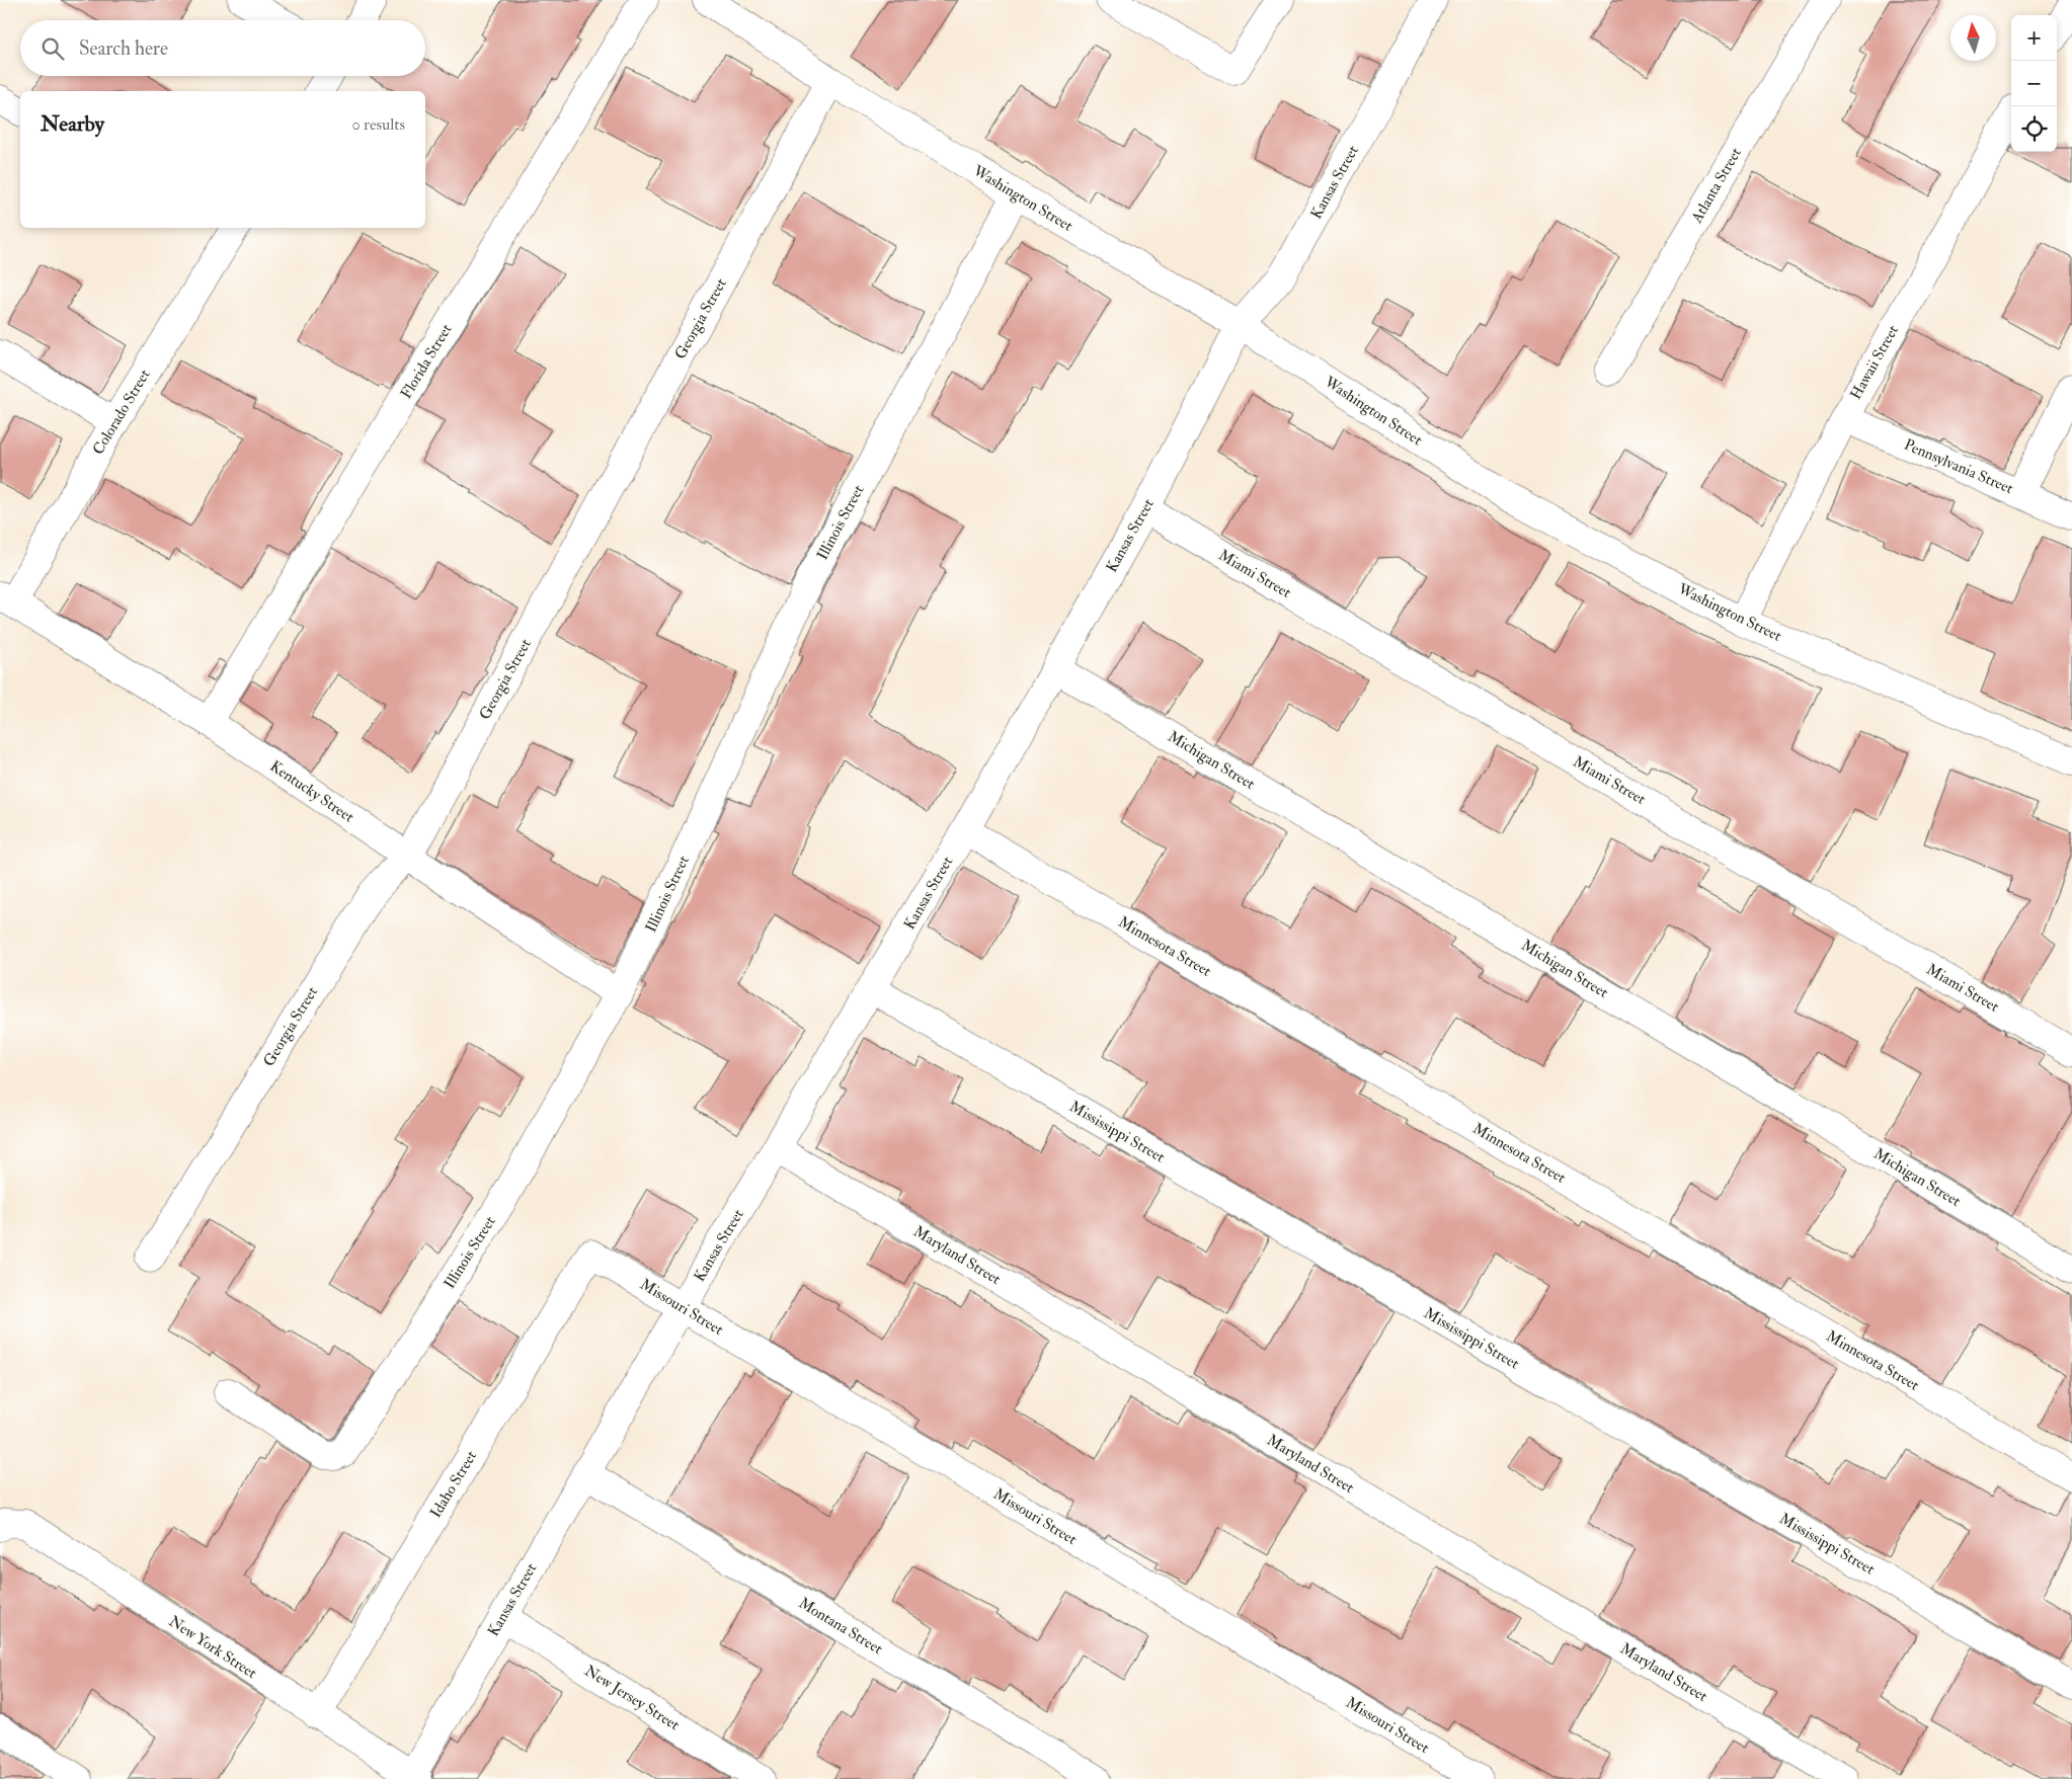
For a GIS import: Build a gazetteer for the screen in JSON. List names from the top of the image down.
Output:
{
  "streets": {
    "street": [
      "Kansas Street",
      "Atlanta Street",
      "Washington Street",
      "Georgia Street",
      "Florida Street",
      "Hawaii Street",
      "Colorado Street",
      "Pennsylvania Street",
      "Illinois Street",
      "Miami Street",
      "Michigan Street",
      "Kentucky Street",
      "Minnesota Street",
      "Mississippi Street",
      "Maryland Street",
      "Missouri Street",
      "Idaho Street",
      "Montana Street",
      "New York Street",
      "New Jersey Street"
    ]
  },
  "crossings": [
    ["Kansas Street", "Washington Street"],
    ["Kansas Street", "Miami Street"],
    ["Kansas Street", "Michigan Street"],
    ["Kansas Street", "Minnesota Street"],
    ["Kansas Street", "Mississippi Street"],
    ["Kansas Street", "Maryland Street"],
    ["Kansas Street", "Missouri Street"],
    ["Kansas Street", "Montana Street"],
    ["Kansas Street", "New York Street"],
    ["Kansas Street", "New Jersey Street"],
    ["Washington Street", "Georgia Street"],
    ["Washington Street", "Hawaii Street"],
    ["Washington Street", "Illinois Street"],
    ["Georgia Street", "Kentucky Street"],
    ["Florida Street", "Kentucky Street"],
    ["Hawaii Street", "Pennsylvania Street"],
    ["Colorado Street", "Kentucky Street"],
    ["Illinois Street", "Kentucky Street"],
    ["Missouri Street", "Idaho Street"],
    ["Idaho Street", "New York Street"]
  ],
  "north": "top",
  "page": {
    "map_buttons": ["+", "−"],
    "search": "Search here",
    "heading": ["Nearby", "0 results"]
  }
}
